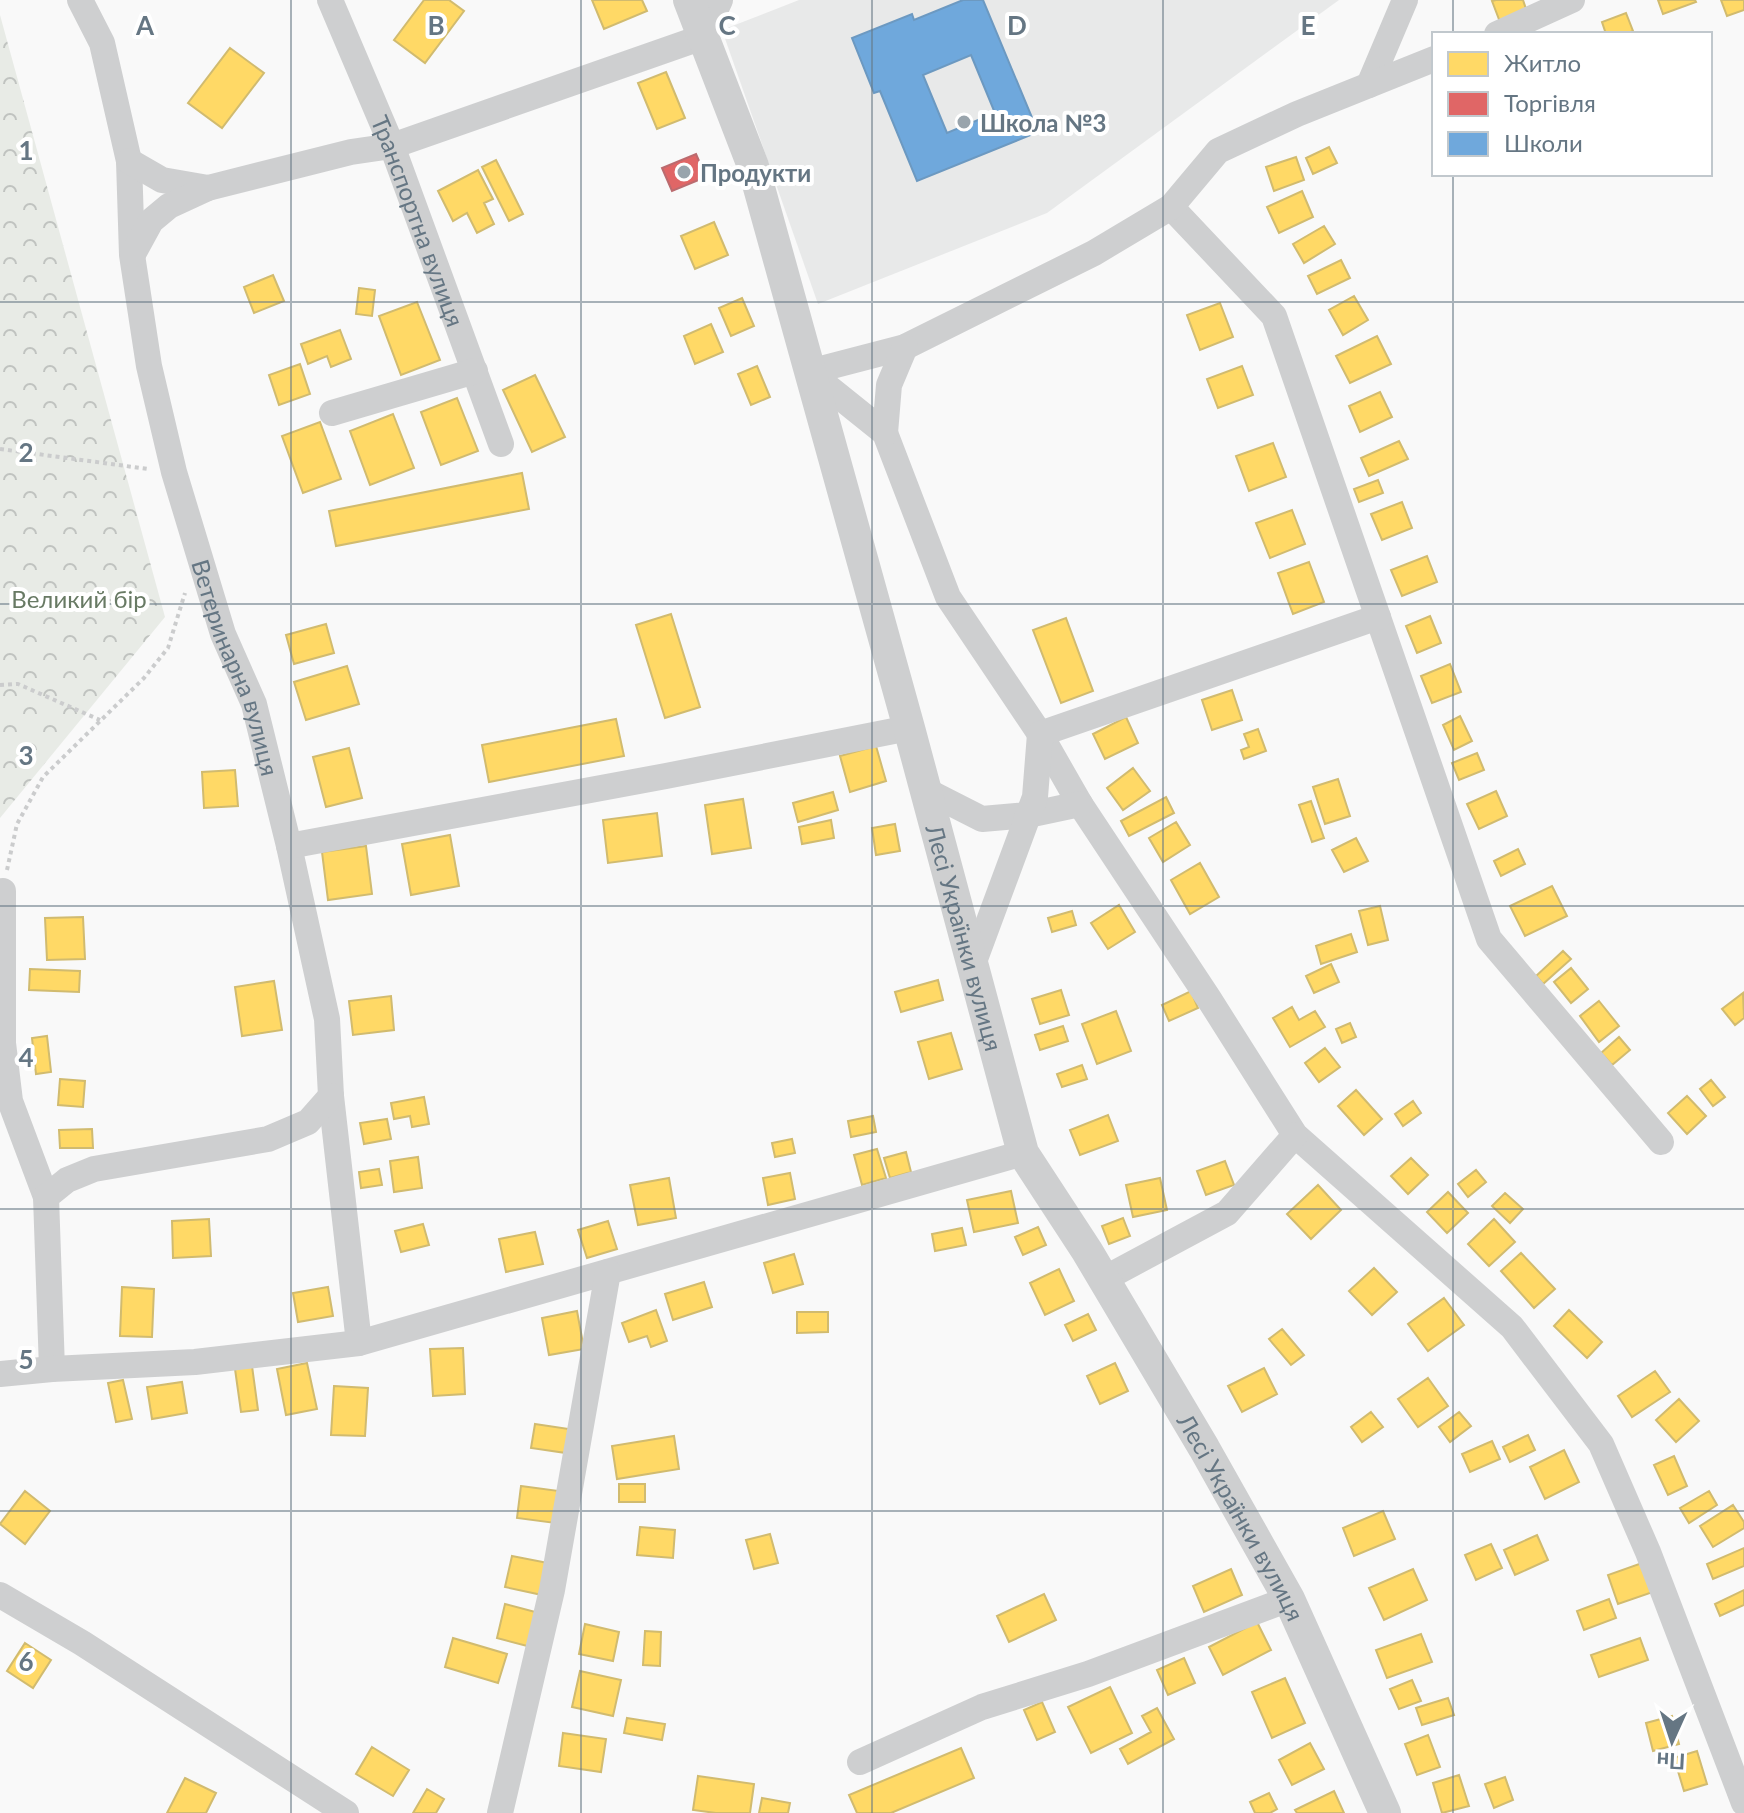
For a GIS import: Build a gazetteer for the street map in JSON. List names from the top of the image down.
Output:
{
  "streets": {
    "street": ["Транспортна вулиця", "Ветеринарна вулиця", "Лесі Українки вулиця"]
  },
  "parks": ["Великий бір"],
  "places": ["Школа №3", "Продукти"],
  "legend": ["Житло", "Торгівля", "Школи"],
  "north": "bottom",
  "grid": {
    "columns": [
      "A",
      "B",
      "C",
      "D",
      "E"
    ],
    "rows": [
      "1",
      "2",
      "3",
      "4",
      "5",
      "6"
    ]
  }
}
